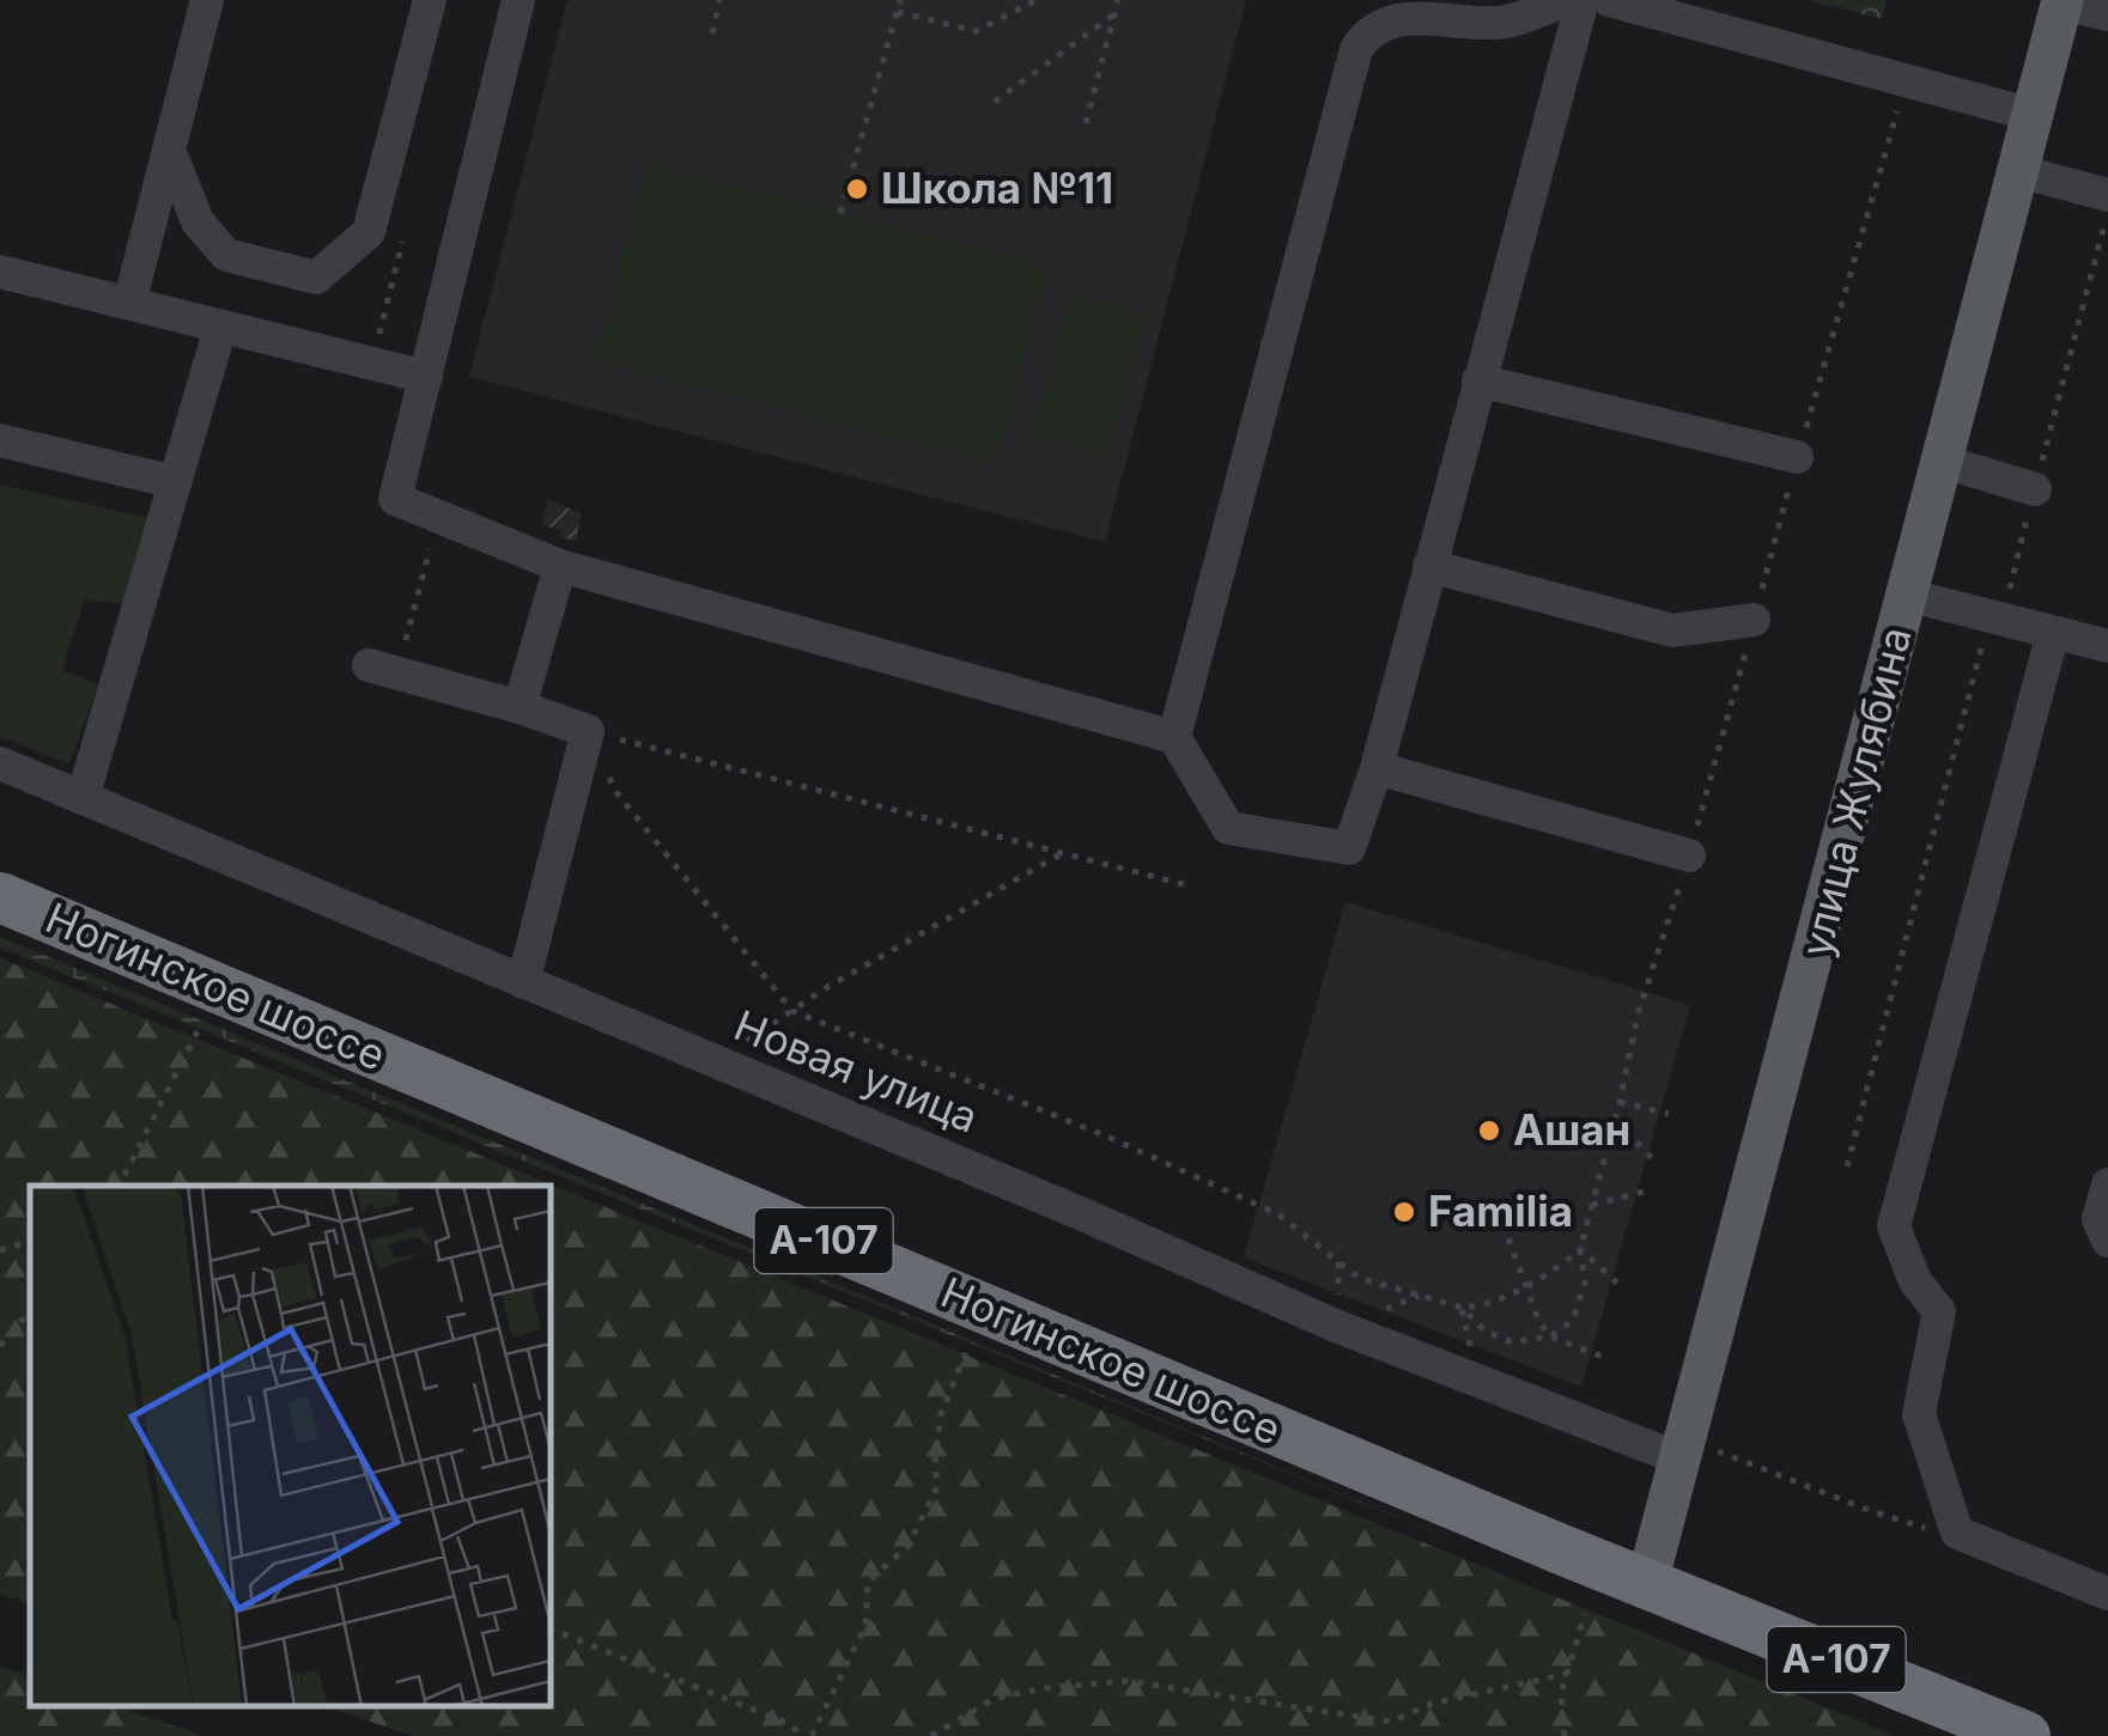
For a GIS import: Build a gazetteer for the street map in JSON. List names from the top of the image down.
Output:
{
  "streets": {
    "highway": ["Ногинское шоссе", "А-107"],
    "main road": ["улица Жулябина"],
    "street": ["Новая улица"]
  },
  "crossings": [
    ["улица Жулябина", "Ногинское шоссе"],
    ["улица Жулябина", "Новая улица"]
  ],
  "places": ["Школа №11", "Ашан", "Familia"]
}
